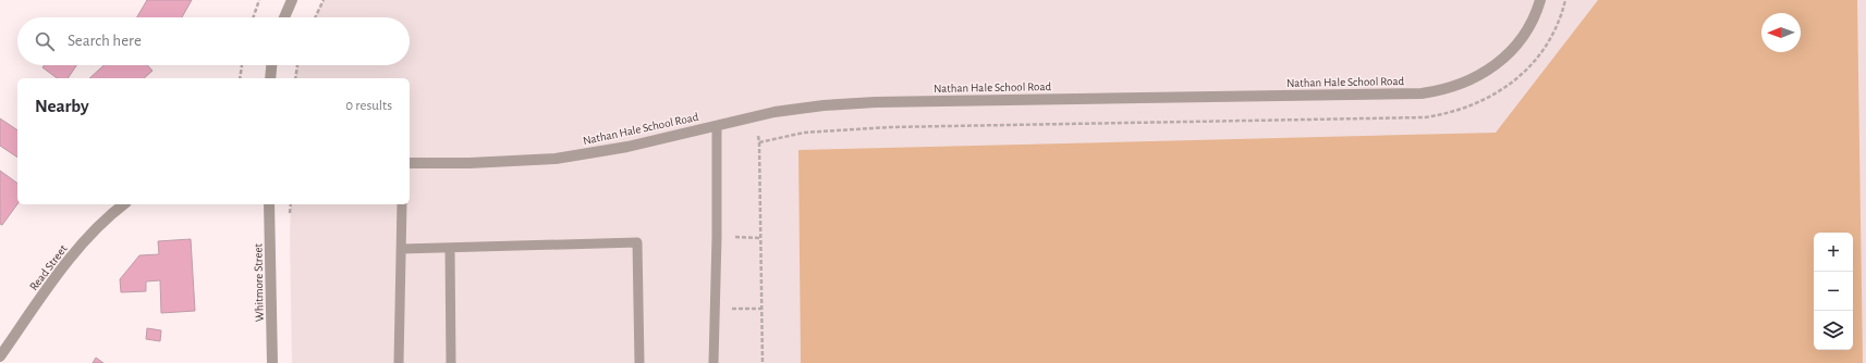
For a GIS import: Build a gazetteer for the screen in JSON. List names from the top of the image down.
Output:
{
  "streets": {
    "street": ["Nathan Hale School Road", "Read Street", "Whitmore Street"]
  },
  "north": "left",
  "page": {
    "search": "Search here",
    "heading": ["Nearby", "0 results"],
    "map_buttons": ["+", "−"]
  }
}
